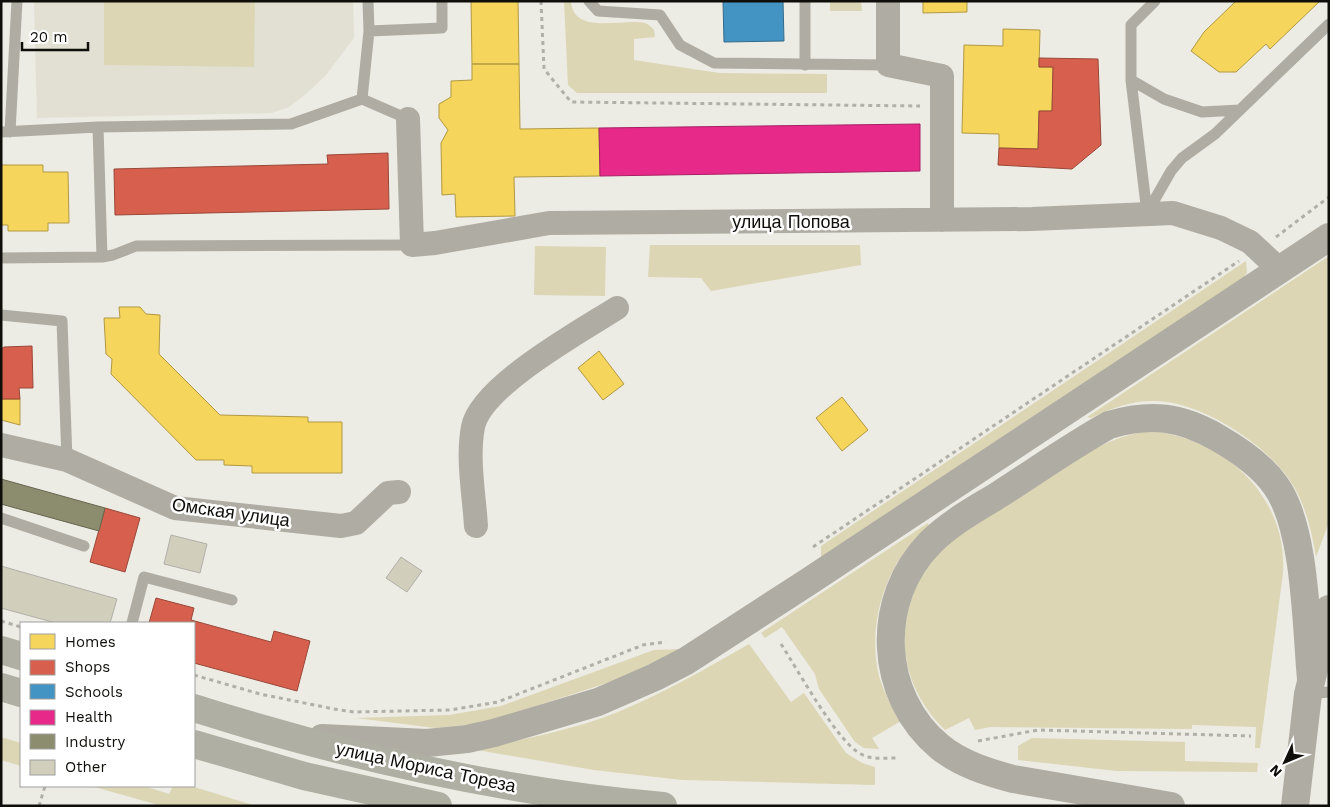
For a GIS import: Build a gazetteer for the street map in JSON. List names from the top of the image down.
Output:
{
  "streets": {
    "main road": ["улица Мориса Тореза"],
    "street": ["улица Попова", "Омская улица"]
  },
  "legend": [
    "Homes",
    "Shops",
    "Schools",
    "Health",
    "Industry",
    "Other"
  ],
  "scale_bar": "20 m",
  "north": "bottom left"
}
